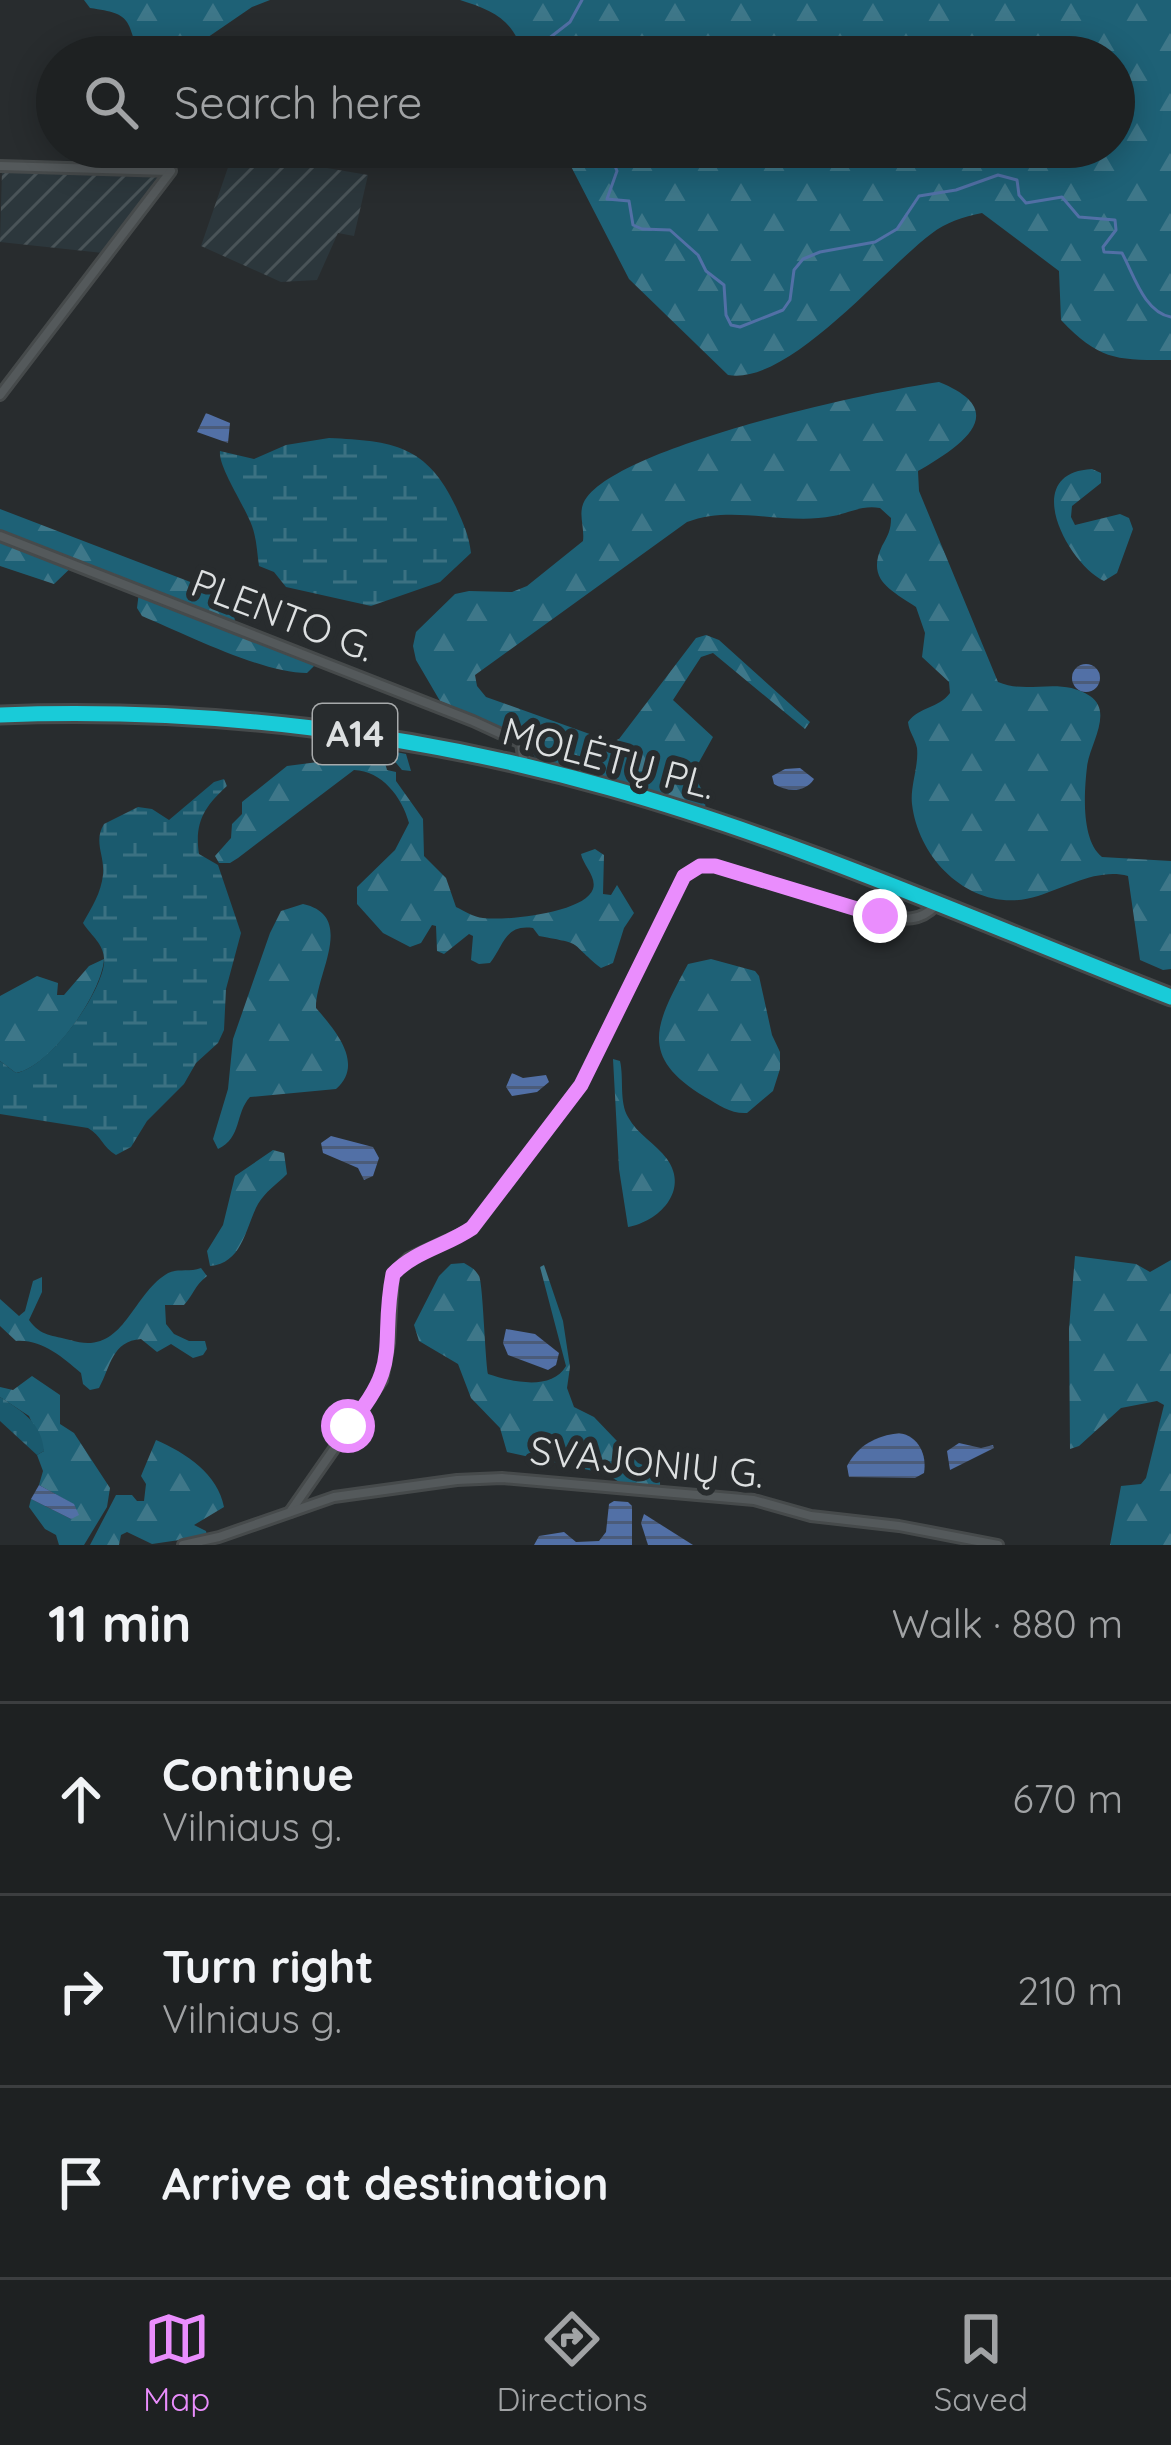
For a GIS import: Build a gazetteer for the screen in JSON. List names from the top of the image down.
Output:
{
  "streets": {
    "highway": ["A14", "MOLĖTŲ PL."],
    "street": ["PLENTO G.", "SVAJONIŲ G."]
  },
  "crossings": [
    ["PLENTO G.", "MOLĖTŲ PL."]
  ],
  "page": {
    "search": "Search here",
    "heading": ["11 min", "Walk · 880 m"],
    "list": [
      ["Continue", "Vilniaus g.", "670 m"],
      ["Turn right", "Vilniaus g.", "210 m"],
      "Arrive at destination"
    ],
    "nav": ["Map", "Directions", "Saved"]
  }
}
